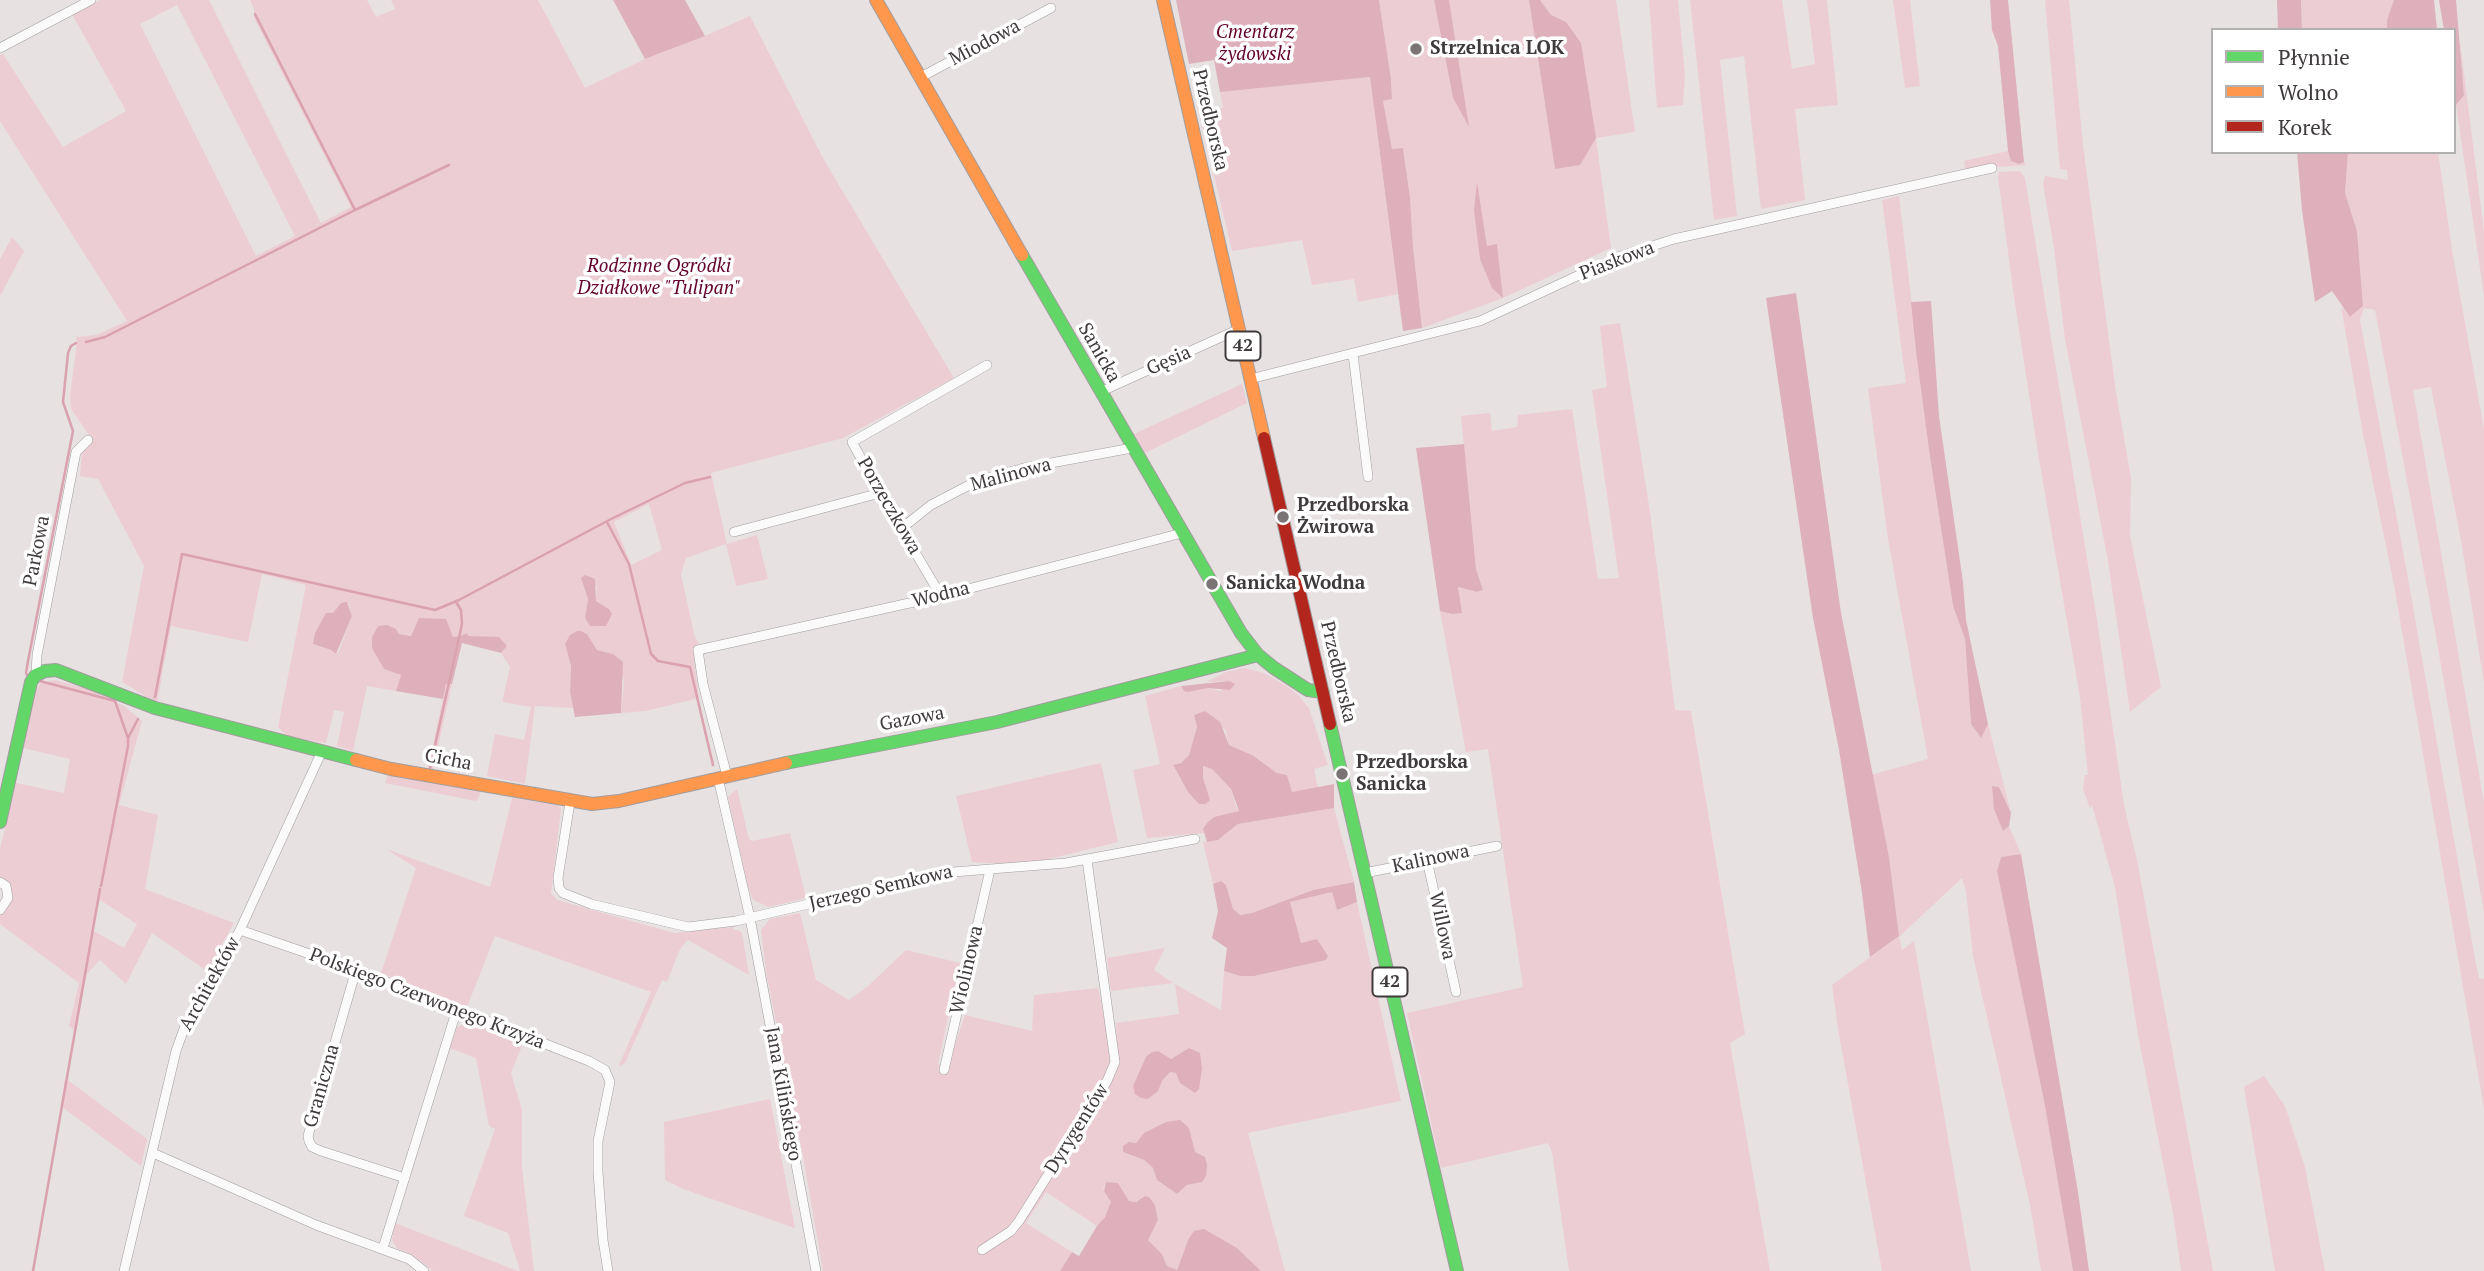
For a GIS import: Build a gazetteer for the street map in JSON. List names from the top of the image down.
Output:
{
  "streets": {
    "street": [
      "Miodowa",
      "Przedborska",
      "Piaskowa",
      "42",
      "Sanicka",
      "Gęsia",
      "Malinowa",
      "Porzeczkowa",
      "Parkowa",
      "Wodna",
      "Gazowa",
      "Cicha",
      "Kalinowa",
      "Jerzego Semkowa",
      "Willowa",
      "Wiolinowa",
      "Architektów",
      "Polskiego Czerwonego Krzyża",
      "Graniczna",
      "Jana Kilińskiego",
      "Dyrygentów"
    ]
  },
  "crossings": [
    ["Miodowa", "Sanicka"],
    ["Przedborska", "Piaskowa"],
    ["Przedborska", "Sanicka"],
    ["Przedborska", "Gęsia"],
    ["Przedborska", "Kalinowa"],
    ["Sanicka", "Gęsia"],
    ["Sanicka", "Malinowa"],
    ["Sanicka", "Wodna"],
    ["Sanicka", "Gazowa"],
    ["Malinowa", "Porzeczkowa"],
    ["Porzeczkowa", "Wodna"],
    ["Parkowa", "Cicha"],
    ["Wodna", "Gazowa"],
    ["Gazowa", "Cicha"],
    ["Cicha", "Architektów"],
    ["Kalinowa", "Willowa"],
    ["Jerzego Semkowa", "Wiolinowa"],
    ["Jerzego Semkowa", "Jana Kilińskiego"],
    ["Jerzego Semkowa", "Dyrygentów"],
    ["Architektów", "Polskiego Czerwonego Krzyża"],
    ["Polskiego Czerwonego Krzyża", "Graniczna"]
  ],
  "parks": ["Cmentarz żydowski", "Rodzinne Ogródki Działkowe \"Tulipan\""],
  "places": [
    "Strzelnica LOK",
    "Przedborska Żwirowa",
    "Sanicka Wodna",
    "Przedborska Sanicka"
  ],
  "legend": ["Płynnie", "Wolno", "Korek"]
}
